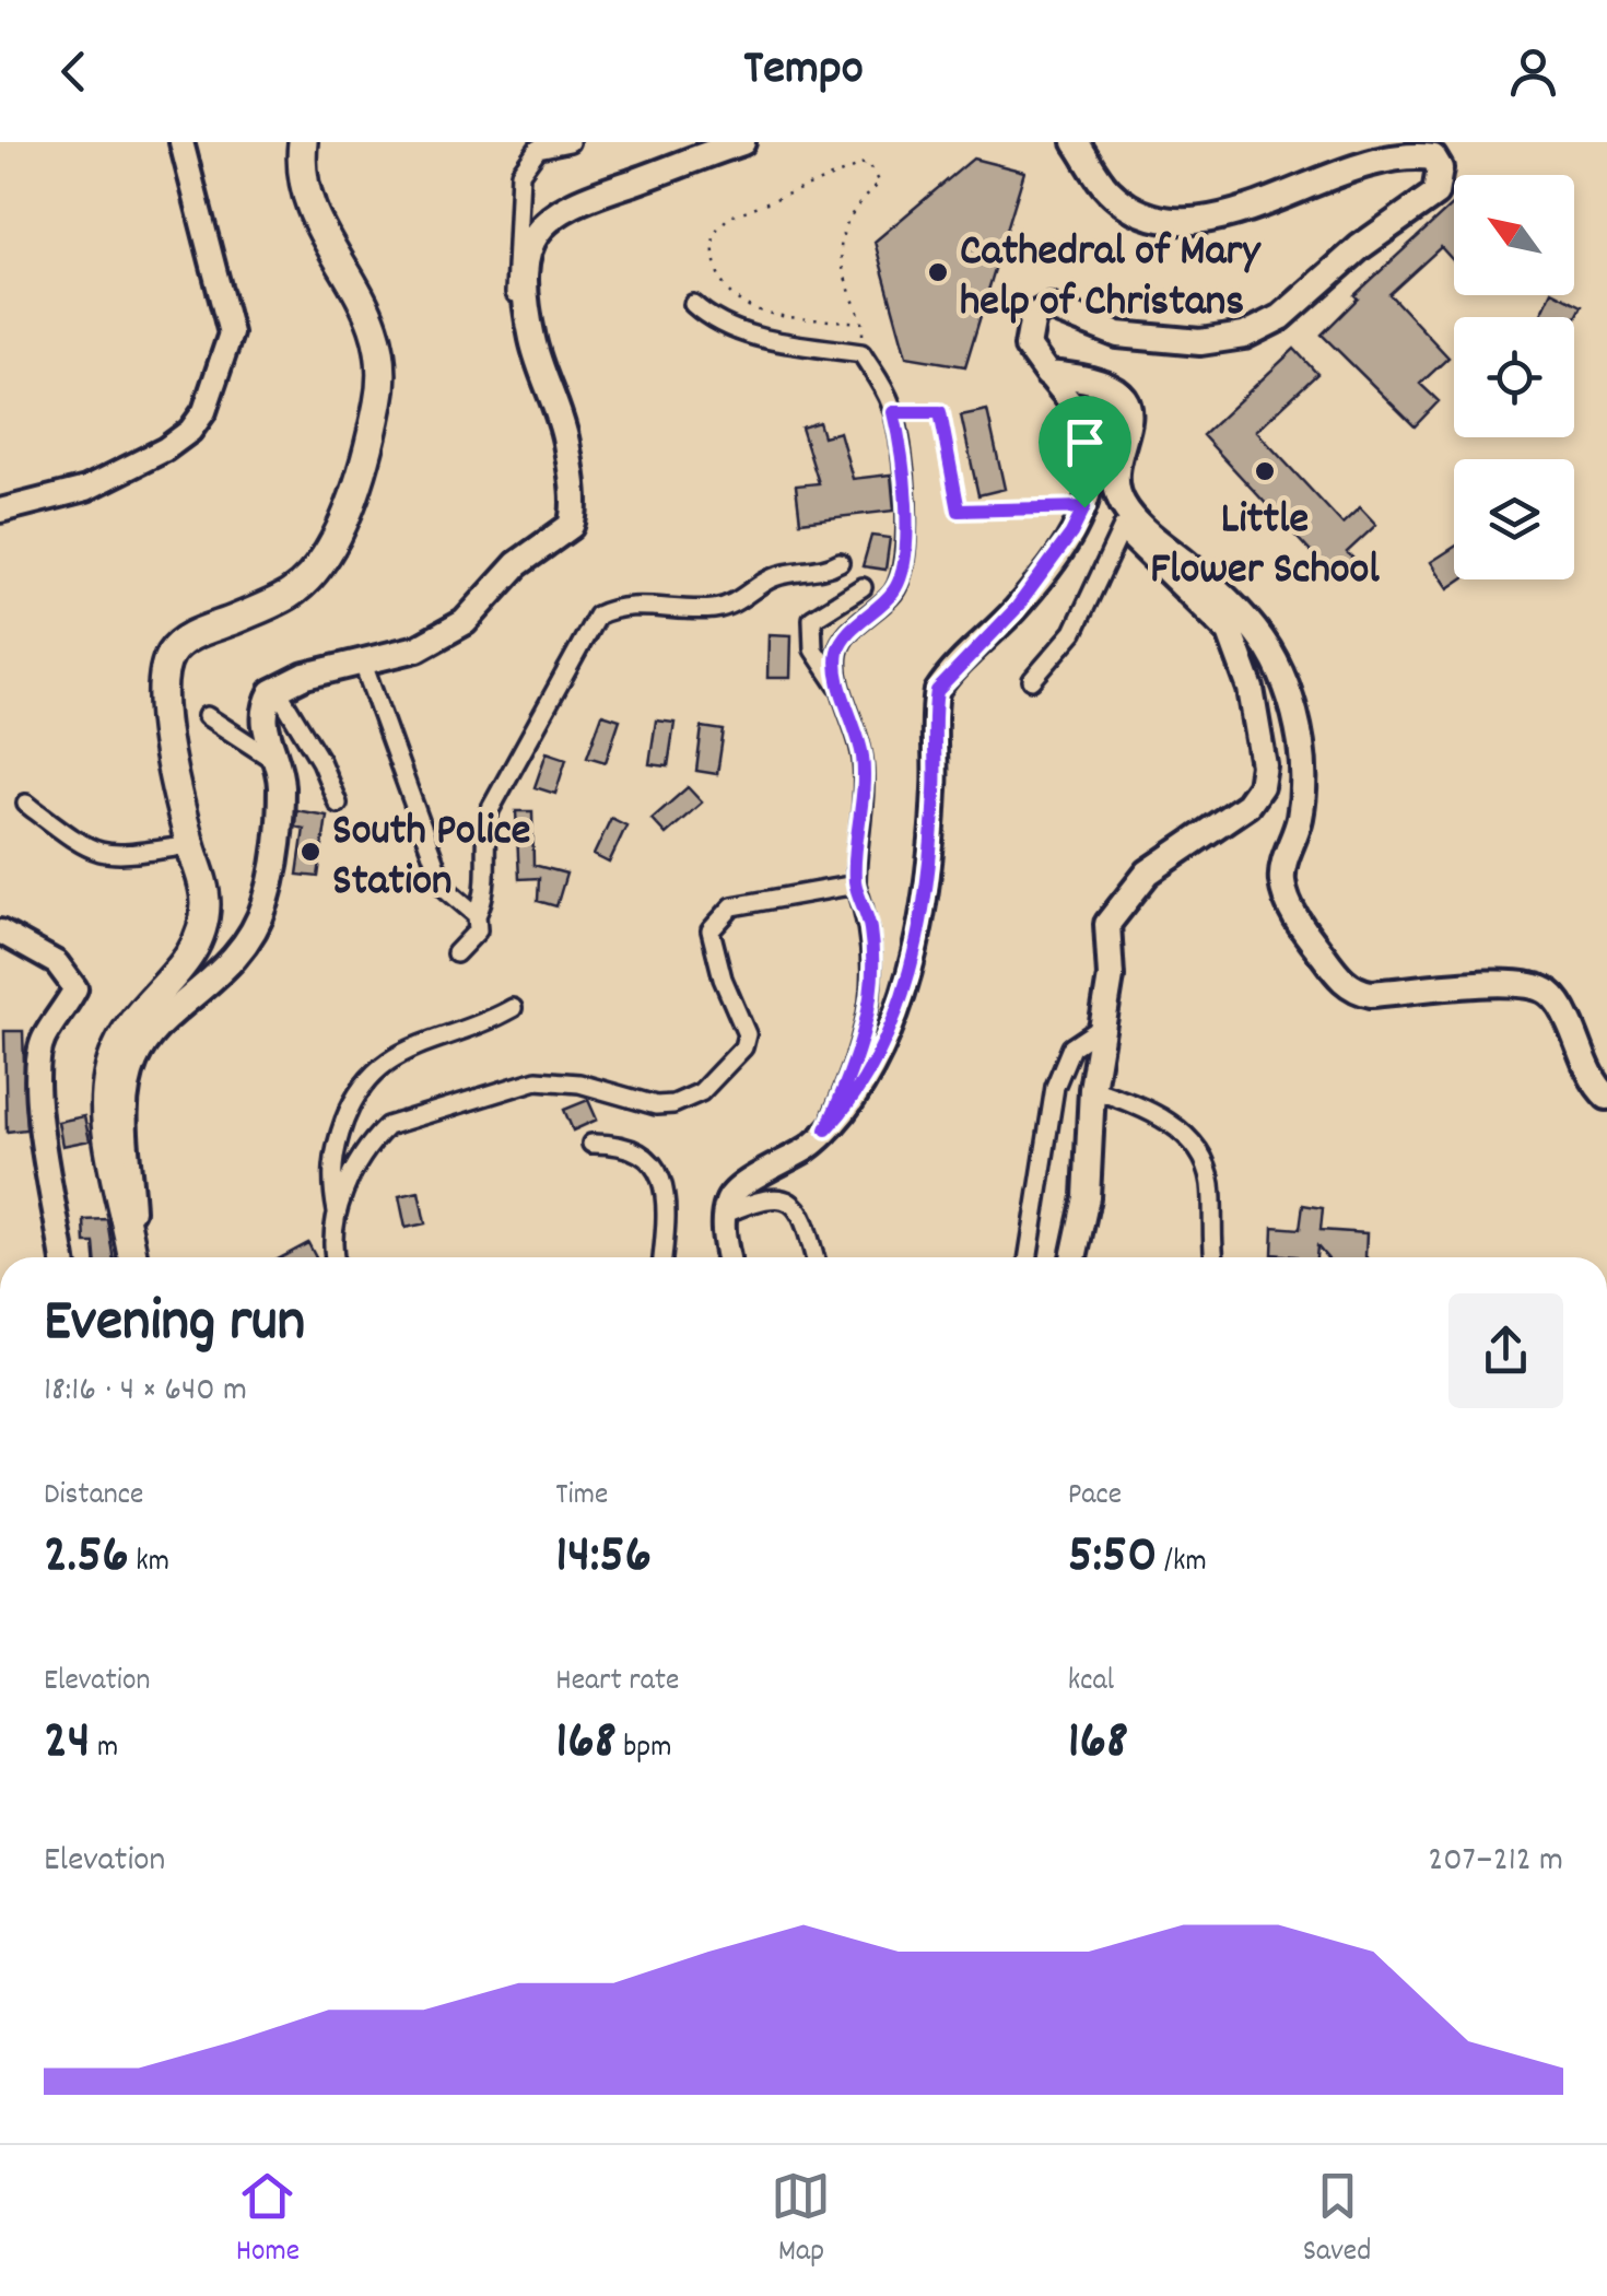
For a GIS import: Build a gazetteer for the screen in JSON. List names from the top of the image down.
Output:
{
  "places": ["Cathedral of Mary help of Christans", "Little Flower School", "South Police Station"],
  "north": "top left",
  "page": {
    "header": "Tempo",
    "heading": ["Evening run", "18:16 · 4 × 640 m"],
    "stats": [
      ["Distance", "2.56 km"],
      ["Time", "14:56"],
      ["Pace", "5:50 /km"],
      ["Elevation", "24 m"],
      ["Heart rate", "168 bpm"],
      ["kcal", "168"]
    ],
    "chart": ["Elevation", "207–212 m"],
    "tabs": ["Home", "Map", "Saved"]
  }
}
